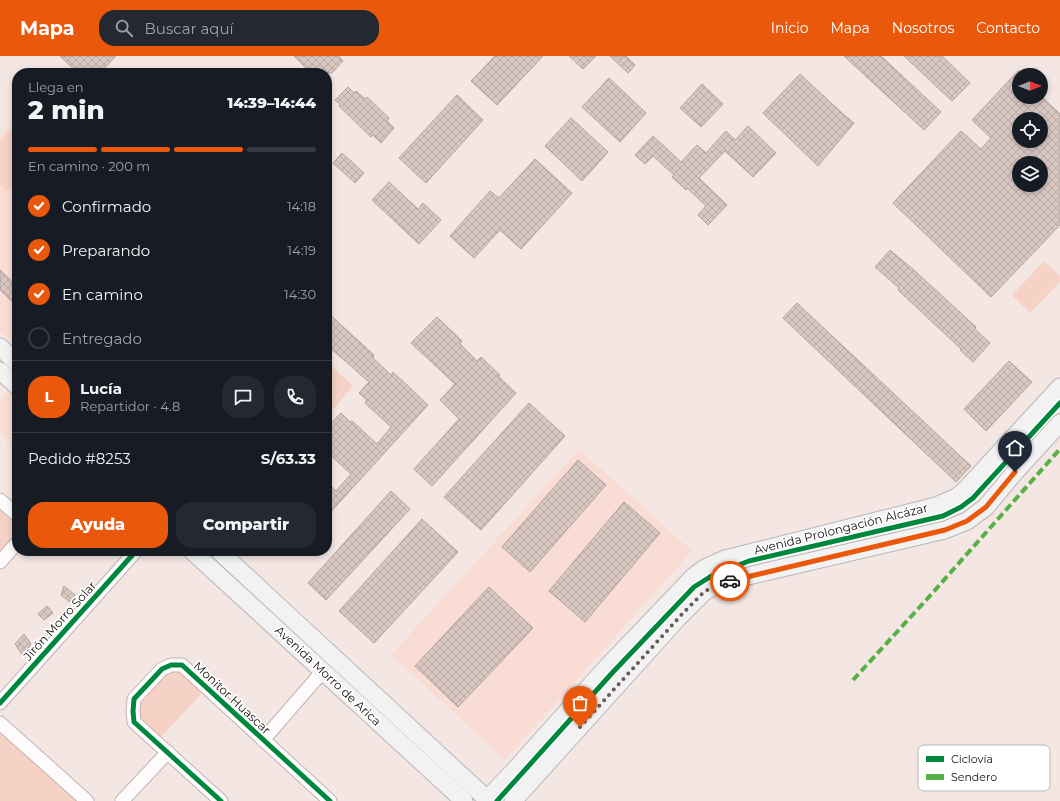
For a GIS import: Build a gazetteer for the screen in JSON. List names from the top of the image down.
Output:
{
  "streets": {
    "main road": ["Avenida Prolongación Alcázar", "Avenida Morro de Arica"],
    "street": ["Jirón Morro Solar", "Monitor Huascar"]
  },
  "crossings": [
    ["Avenida Prolongación Alcázar", "Avenida Morro de Arica"],
    ["Avenida Morro de Arica", "Monitor Huascar"]
  ],
  "legend": ["Ciclovía", "Sendero"],
  "north": "right",
  "page": {
    "header": "Mapa",
    "search": "Buscar aquí",
    "nav": [
      "Inicio",
      "Mapa",
      "Nosotros",
      "Contacto"
    ],
    "heading": ["2 min", "Llega en", "14:39–14:44"],
    "panel": [
      "Lucía",
      "Repartidor · 4.8",
      "Pedido #8253",
      "S/63.33"
    ],
    "bar": "En camino · 200 m",
    "list": [
      ["Confirmado", "14:18"],
      ["Preparando", "14:19"],
      ["En camino", "14:30"],
      "Entregado"
    ],
    "round": "L",
    "buttons": ["Ayuda", "Compartir"]
  }
}
